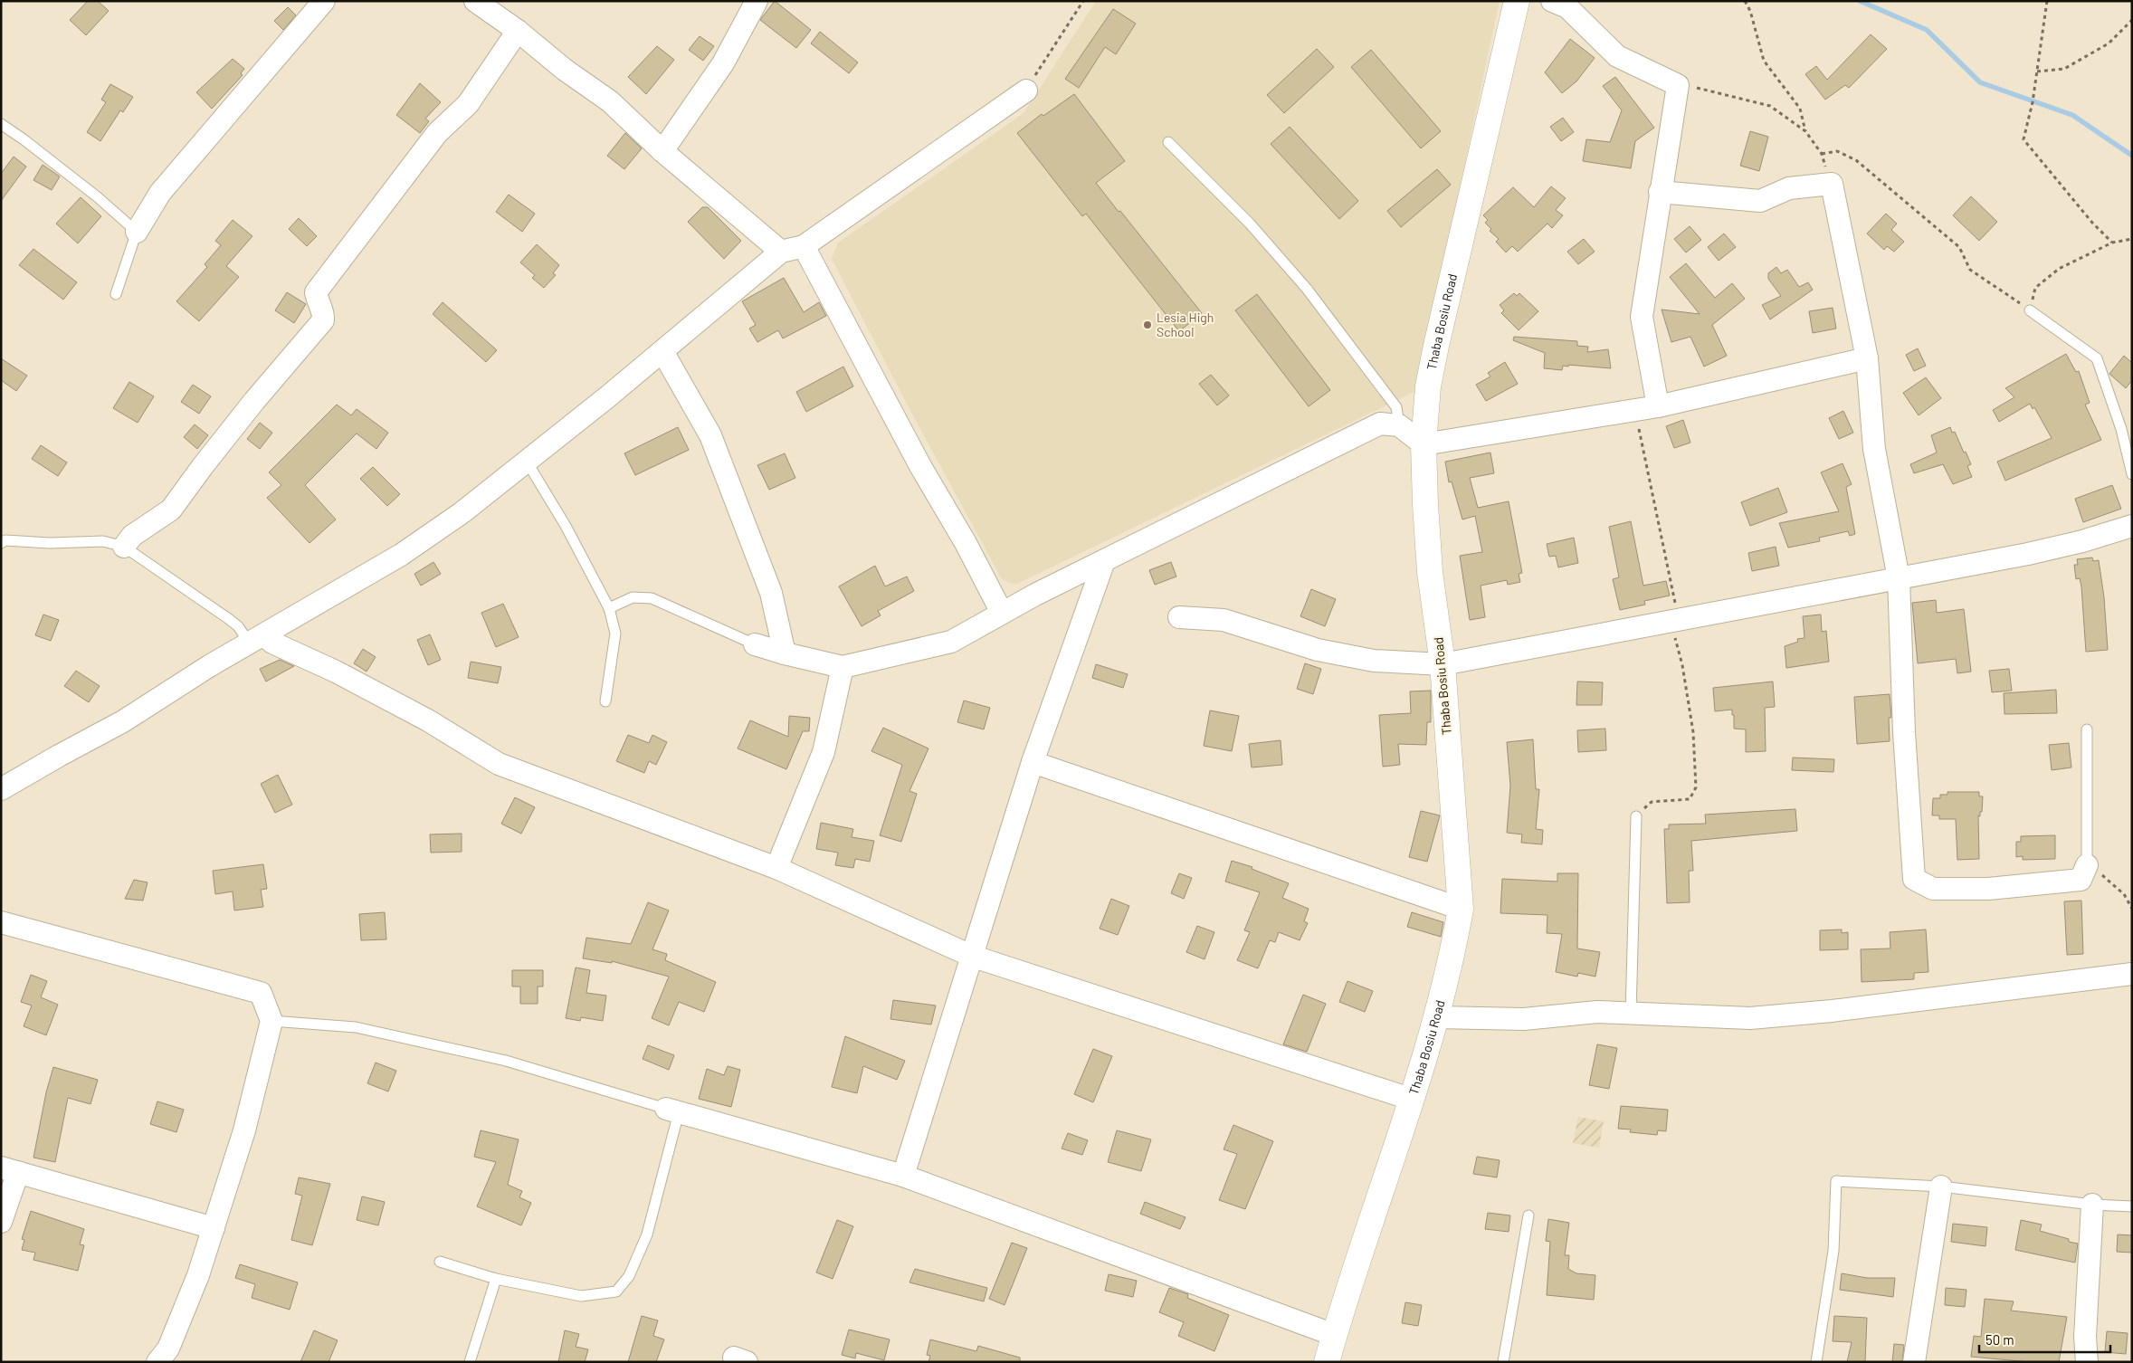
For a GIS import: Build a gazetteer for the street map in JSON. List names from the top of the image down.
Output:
{
  "streets": {
    "street": ["Thaba Bosiu Road"]
  },
  "places": ["Lesia High School"],
  "scale_bar": "50 m"
}
